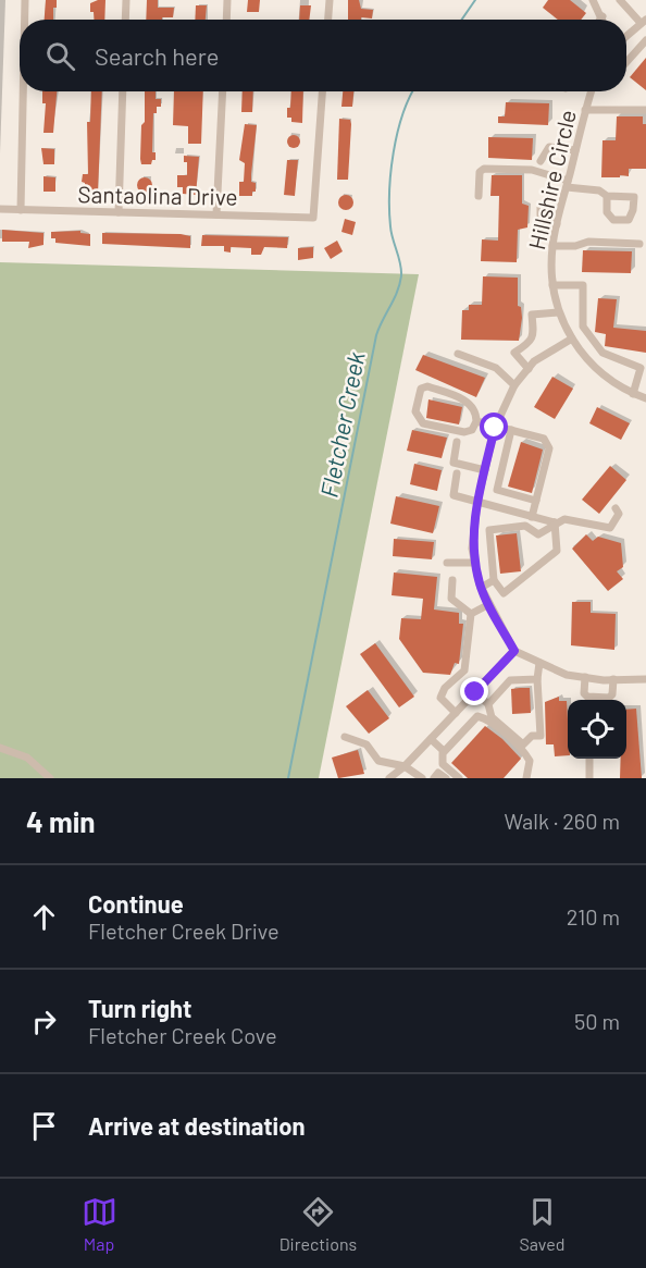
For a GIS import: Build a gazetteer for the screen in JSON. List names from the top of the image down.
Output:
{
  "streets": {
    "street": ["Hillshire Circle", "Santaolina Drive"]
  },
  "water": ["Fletcher Creek"],
  "page": {
    "search": "Search here",
    "heading": ["4 min", "Walk · 260 m"],
    "list": [
      ["Continue", "Fletcher Creek Drive", "210 m"],
      ["Turn right", "Fletcher Creek Cove", "50 m"],
      "Arrive at destination"
    ],
    "nav": ["Map", "Directions", "Saved"]
  }
}
